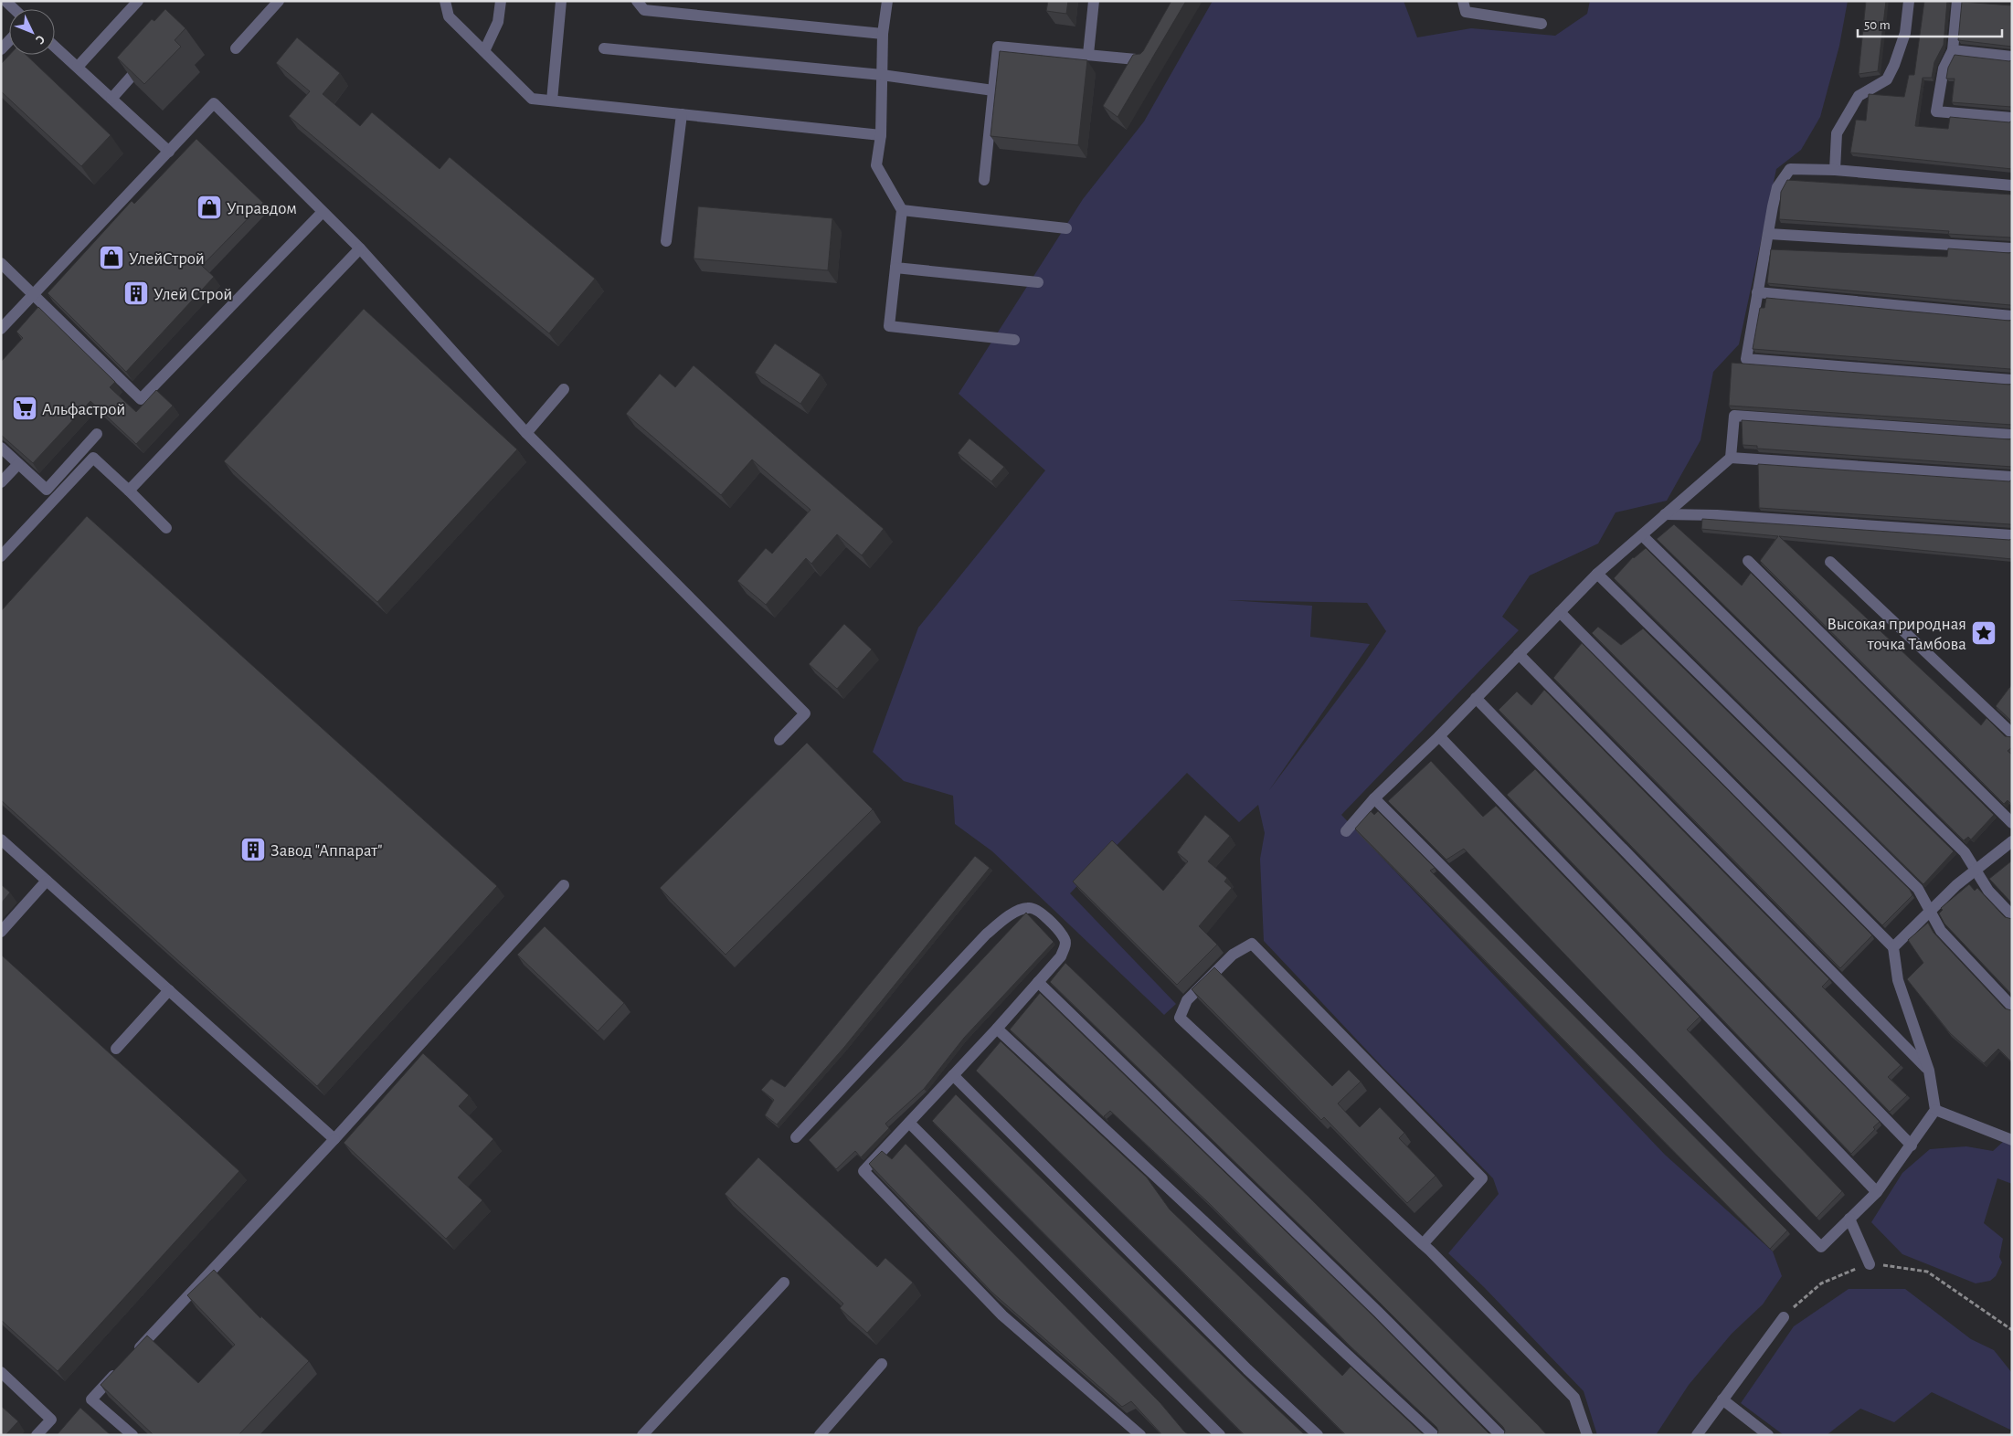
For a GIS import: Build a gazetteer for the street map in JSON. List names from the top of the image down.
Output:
{
  "places": {
    "shop": ["Управдом", "УлейСтрой"],
    "building": ["Улей Строй", "Завод \"Аппарат\""],
    "supermarket": ["Альфастрой"],
    "place": ["Высокая природная точка Тамбова"]
  },
  "scale_bar": "50 m",
  "north": "bottom right"
}
